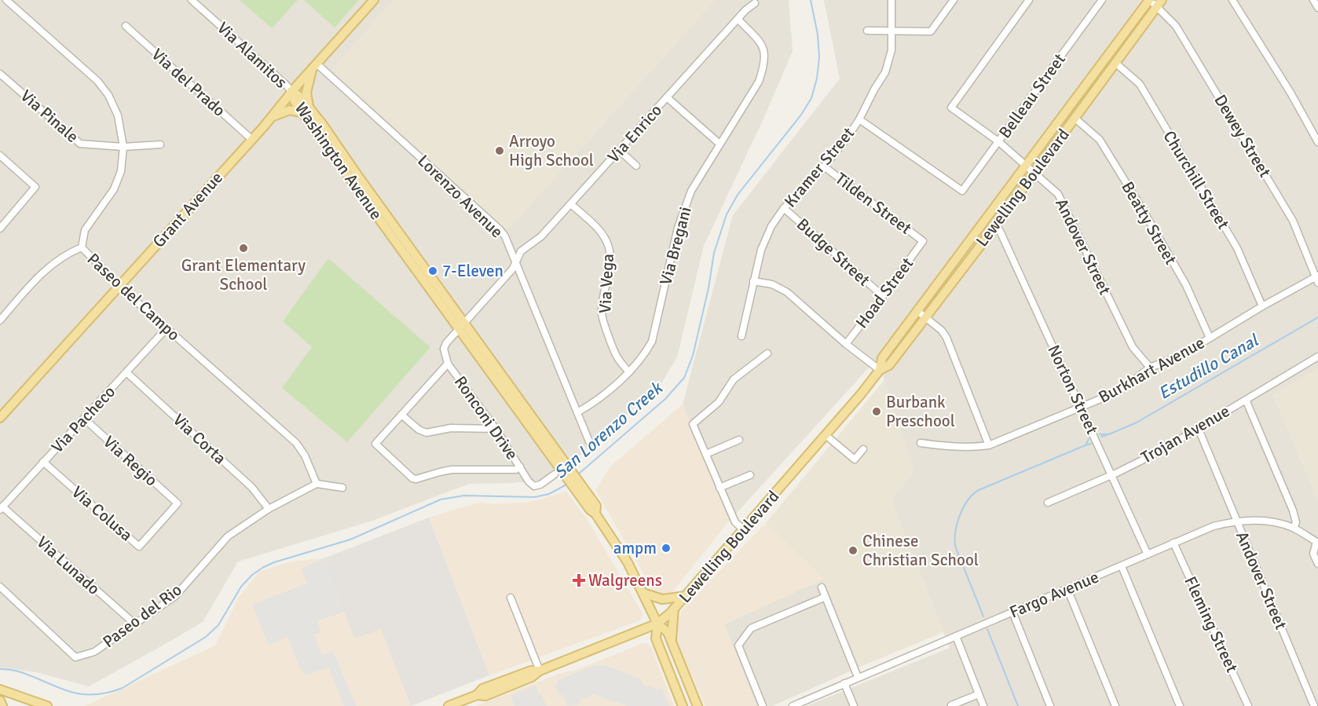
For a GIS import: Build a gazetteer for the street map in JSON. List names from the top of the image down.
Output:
{
  "streets": {
    "main road": ["Washington Avenue", "Lewelling Boulevard", "Grant Avenue"],
    "street": [
      "Via Alamitos",
      "Via del Prado",
      "Belleau Street",
      "Via Pinale",
      "Via Enrico",
      "Dewey Street",
      "Kramer Street",
      "Churchill Street",
      "Lorenzo Avenue",
      "Tilden Street",
      "Beatty Street",
      "Via Bregani",
      "Andover Street",
      "Budge Street",
      "Via Vega",
      "Hoad Street",
      "Paseo del Campo",
      "Burkhart Avenue",
      "Norton Street",
      "Ronconi Drive",
      "Via Pacheco",
      "Trojan Avenue",
      "Via Corta",
      "Via Regio",
      "Via Colusa",
      "Via Lunado",
      "Fargo Avenue",
      "Paseo del Rio",
      "Fleming Street"
    ]
  },
  "crossings": [
    ["Via Alamitos", "Washington Avenue"],
    ["Via Alamitos", "Grant Avenue"],
    ["Via del Prado", "Grant Avenue"],
    ["Belleau Street", "Kramer Street"],
    ["Belleau Street", "Andover Street"],
    ["Via Pinale", "Paseo del Campo"],
    ["Via Enrico", "Washington Avenue"],
    ["Via Enrico", "Lorenzo Avenue"],
    ["Via Enrico", "Via Bregani"],
    ["Via Enrico", "Via Vega"],
    ["Via Enrico", "Ronconi Drive"],
    ["Dewey Street", "Lewelling Boulevard"],
    ["Dewey Street", "Burkhart Avenue"],
    ["Washington Avenue", "Lewelling Boulevard"],
    ["Washington Avenue", "Grant Avenue"],
    ["Washington Avenue", "Ronconi Drive"],
    ["Kramer Street", "Tilden Street"],
    ["Kramer Street", "Budge Street"],
    ["Churchill Street", "Lewelling Boulevard"],
    ["Churchill Street", "Burkhart Avenue"],
    ["Lewelling Boulevard", "Beatty Street"],
    ["Lewelling Boulevard", "Andover Street"],
    ["Lewelling Boulevard", "Norton Street"],
    ["Lorenzo Avenue", "Grant Avenue"],
    ["Lorenzo Avenue", "Via Bregani"],
    ["Tilden Street", "Hoad Street"],
    ["Grant Avenue", "Paseo del Campo"],
    ["Beatty Street", "Burkhart Avenue"],
    ["Via Bregani", "Via Vega"],
    ["Andover Street", "Burkhart Avenue"],
    ["Andover Street", "Trojan Avenue"],
    ["Andover Street", "Fargo Avenue"],
    ["Budge Street", "Hoad Street"],
    ["Paseo del Campo", "Via Pacheco"],
    ["Paseo del Campo", "Paseo del Rio"],
    ["Burkhart Avenue", "Norton Street"],
    ["Norton Street", "Trojan Avenue"],
    ["Norton Street", "Fargo Avenue"],
    ["Via Pacheco", "Via Corta"],
    ["Via Pacheco", "Via Regio"],
    ["Via Pacheco", "Via Colusa"],
    ["Via Pacheco", "Via Lunado"],
    ["Via Corta", "Paseo del Rio"],
    ["Via Regio", "Via Colusa"],
    ["Via Lunado", "Paseo del Rio"],
    ["Fargo Avenue", "Fleming Street"]
  ],
  "water": ["Estudillo Canal", "San Lorenzo Creek"],
  "places": {
    "other": [
      "Arroyo High School",
      "Grant Elementary School",
      "7-Eleven",
      "Burbank Preschool",
      "ampm",
      "Chinese Christian School"
    ],
    "health": ["Walgreens"]
  }
}
